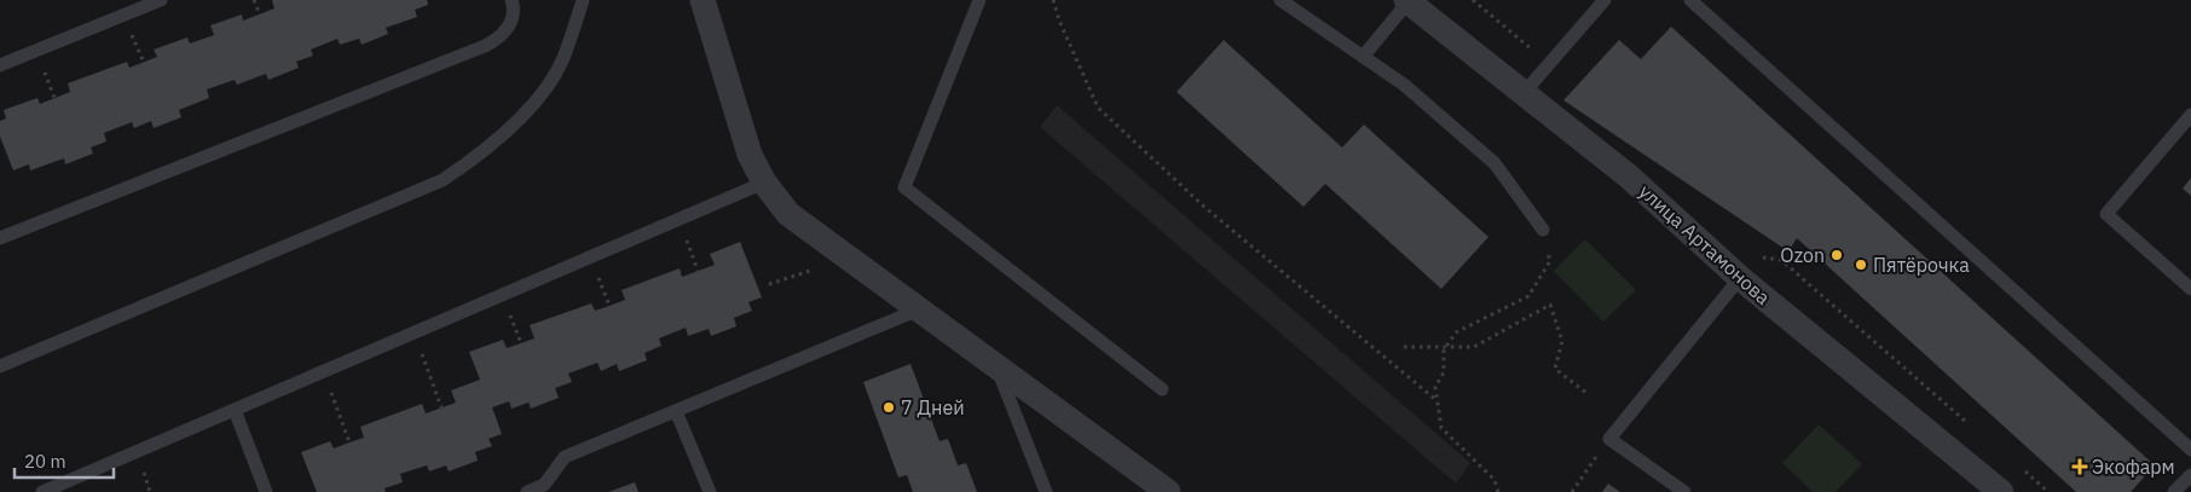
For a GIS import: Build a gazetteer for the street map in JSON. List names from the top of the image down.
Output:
{
  "streets": {
    "street": ["улица Артамонова"]
  },
  "places": {
    "other": ["Ozon", "Пятёрочка", "7 Дней"],
    "health": ["Экофарм"]
  },
  "scale_bar": "20 m"
}
